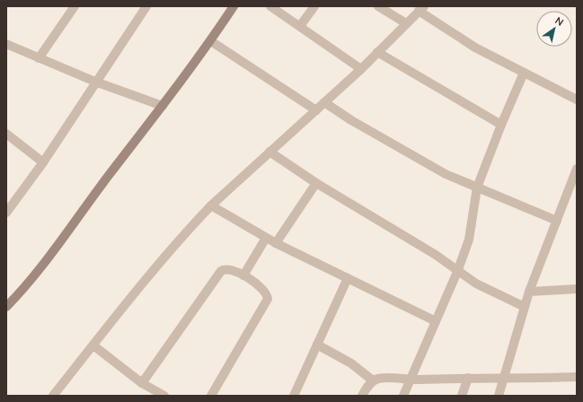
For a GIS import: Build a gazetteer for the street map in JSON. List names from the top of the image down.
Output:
{
  "north": "top right"
}
